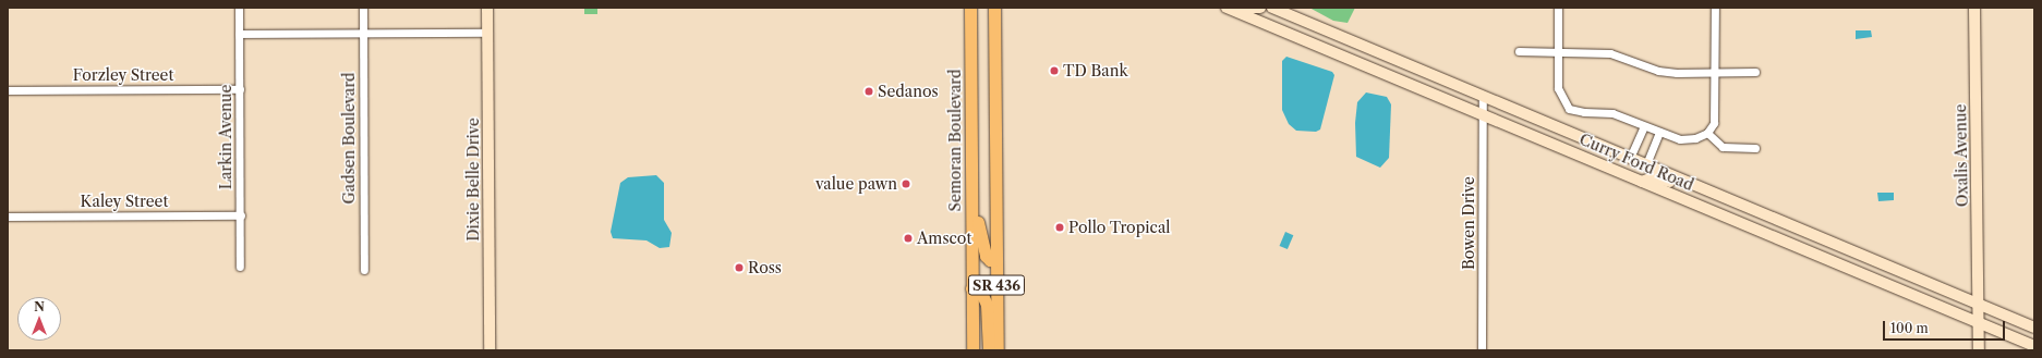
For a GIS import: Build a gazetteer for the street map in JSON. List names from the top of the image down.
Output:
{
  "streets": {
    "main road": [
      "Semoran Boulevard",
      "Oxalis Avenue",
      "Curry Ford Road",
      "Dixie Belle Drive",
      "SR 436"
    ],
    "street": [
      "Forzley Street",
      "Larkin Avenue",
      "Gadsen Boulevard",
      "Kaley Street",
      "Bowen Drive"
    ]
  },
  "crossings": [
    ["Forzley Street", "Larkin Avenue"],
    ["Larkin Avenue", "Kaley Street"],
    ["Oxalis Avenue", "Curry Ford Road"],
    ["Curry Ford Road", "Bowen Drive"]
  ],
  "places": [
    "TD Bank",
    "Sedanos",
    "value pawn",
    "Pollo Tropical",
    "Amscot",
    "Ross"
  ],
  "scale_bar": "100 m",
  "north": "top"
}
